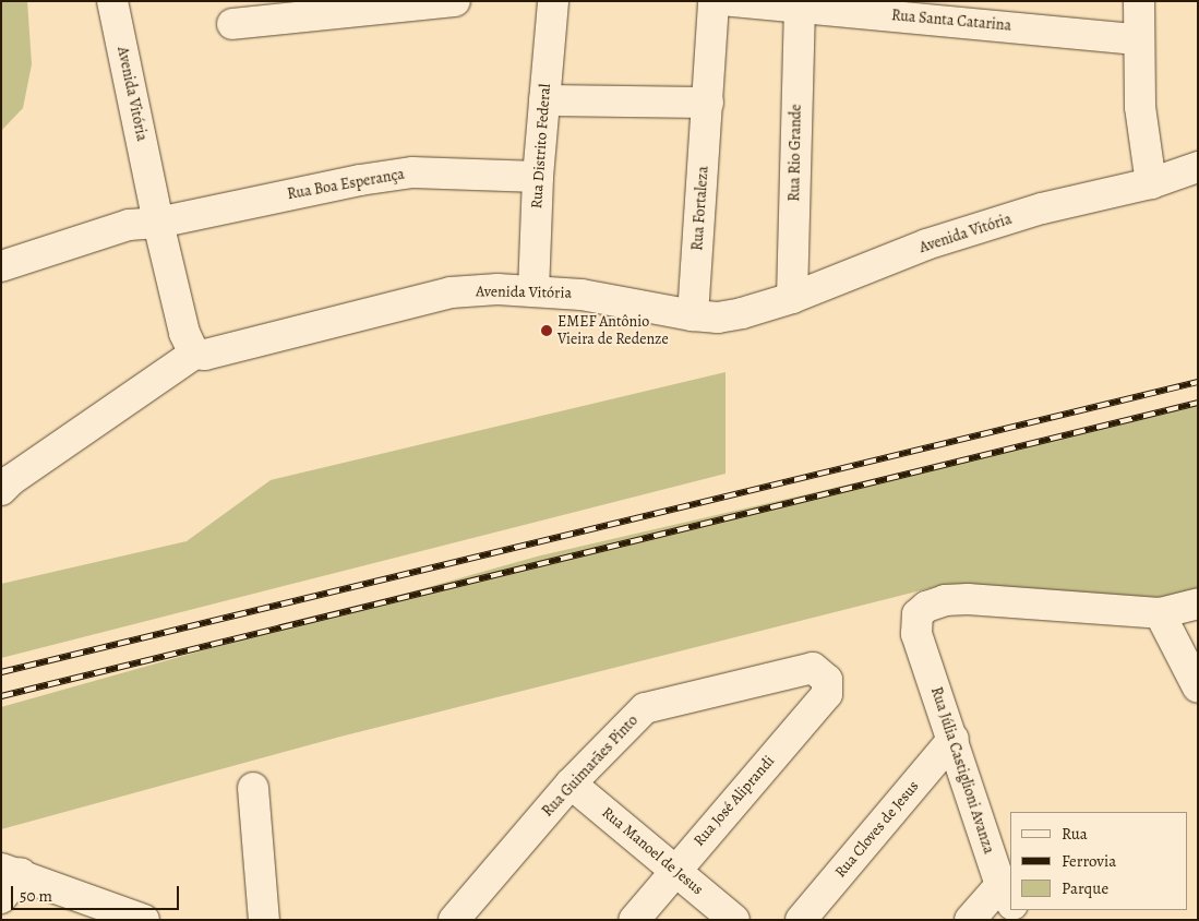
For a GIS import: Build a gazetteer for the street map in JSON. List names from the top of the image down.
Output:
{
  "streets": {
    "street": [
      "Rua Santa Catarina",
      "Avenida Vitória",
      "Rua Distrito Federal",
      "Rua Rio Grande",
      "Rua Boa Esperança",
      "Rua Fortaleza",
      "Rua Guimarães Pinto",
      "Rua Júlia Castiglioni Avanza",
      "Rua José Aliprandi",
      "Rua Cloves de Jesus",
      "Rua Manoel de Jesus"
    ]
  },
  "crossings": [
    ["Rua Santa Catarina", "Rua Rio Grande"],
    ["Avenida Vitória", "Rua Distrito Federal"],
    ["Avenida Vitória", "Rua Rio Grande"],
    ["Avenida Vitória", "Rua Boa Esperança"],
    ["Avenida Vitória", "Rua Fortaleza"],
    ["Rua Distrito Federal", "Rua Boa Esperança"],
    ["Rua Guimarães Pinto", "Rua José Aliprandi"],
    ["Rua Guimarães Pinto", "Rua Manoel de Jesus"],
    ["Rua Júlia Castiglioni Avanza", "Rua Cloves de Jesus"],
    ["Rua José Aliprandi", "Rua Manoel de Jesus"]
  ],
  "places": ["EMEF Antônio Vieira de Redenze"],
  "legend": ["Rua", "Ferrovia", "Parque"],
  "scale_bar": "50 m"
}
